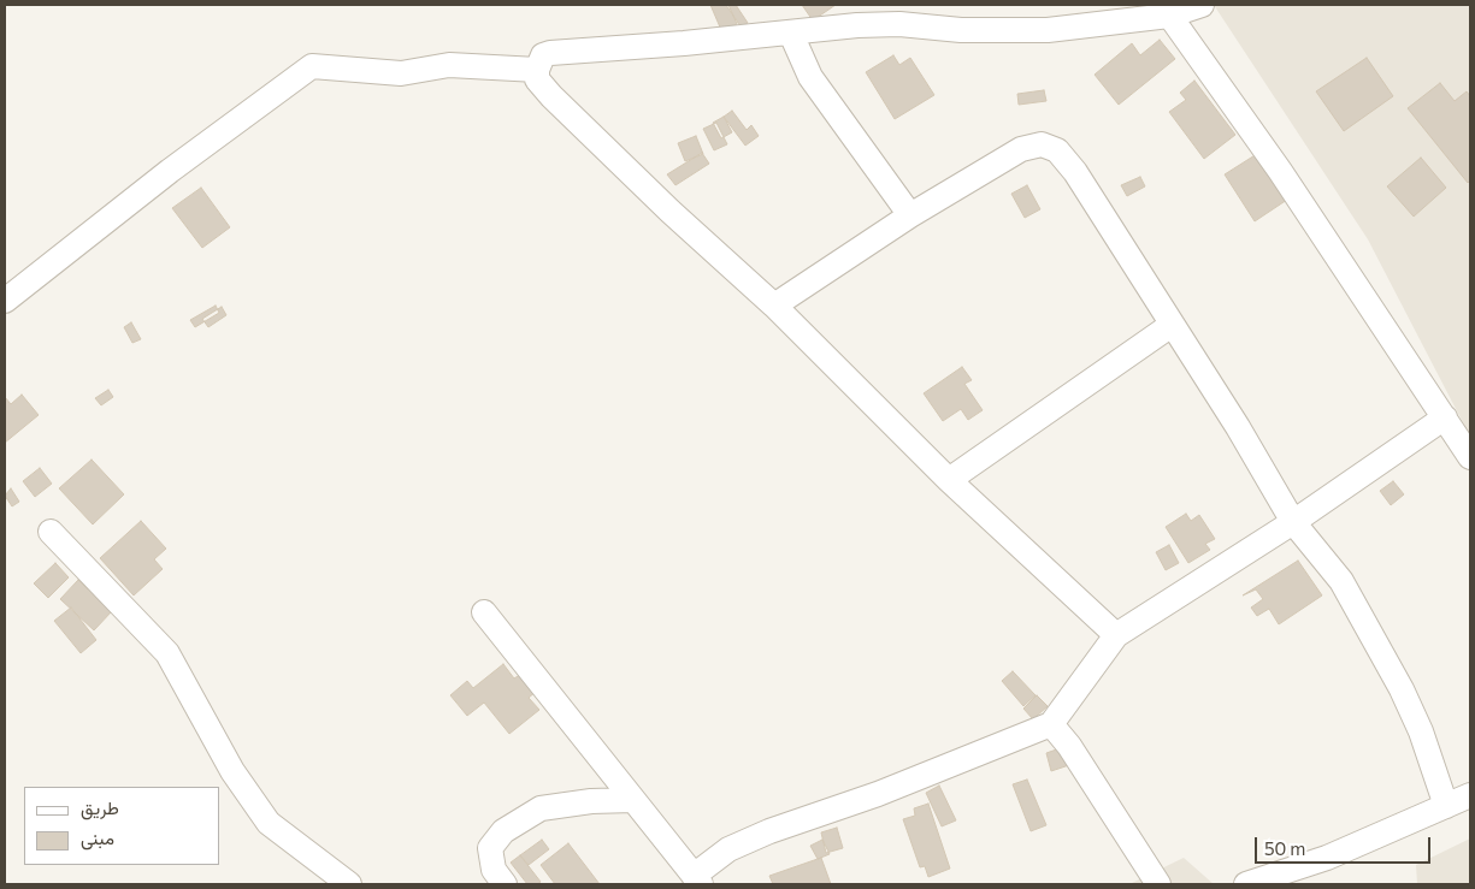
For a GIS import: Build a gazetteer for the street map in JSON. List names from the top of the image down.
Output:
{
  "legend": ["طريق", "مبنى"],
  "scale_bar": "50 m"
}
